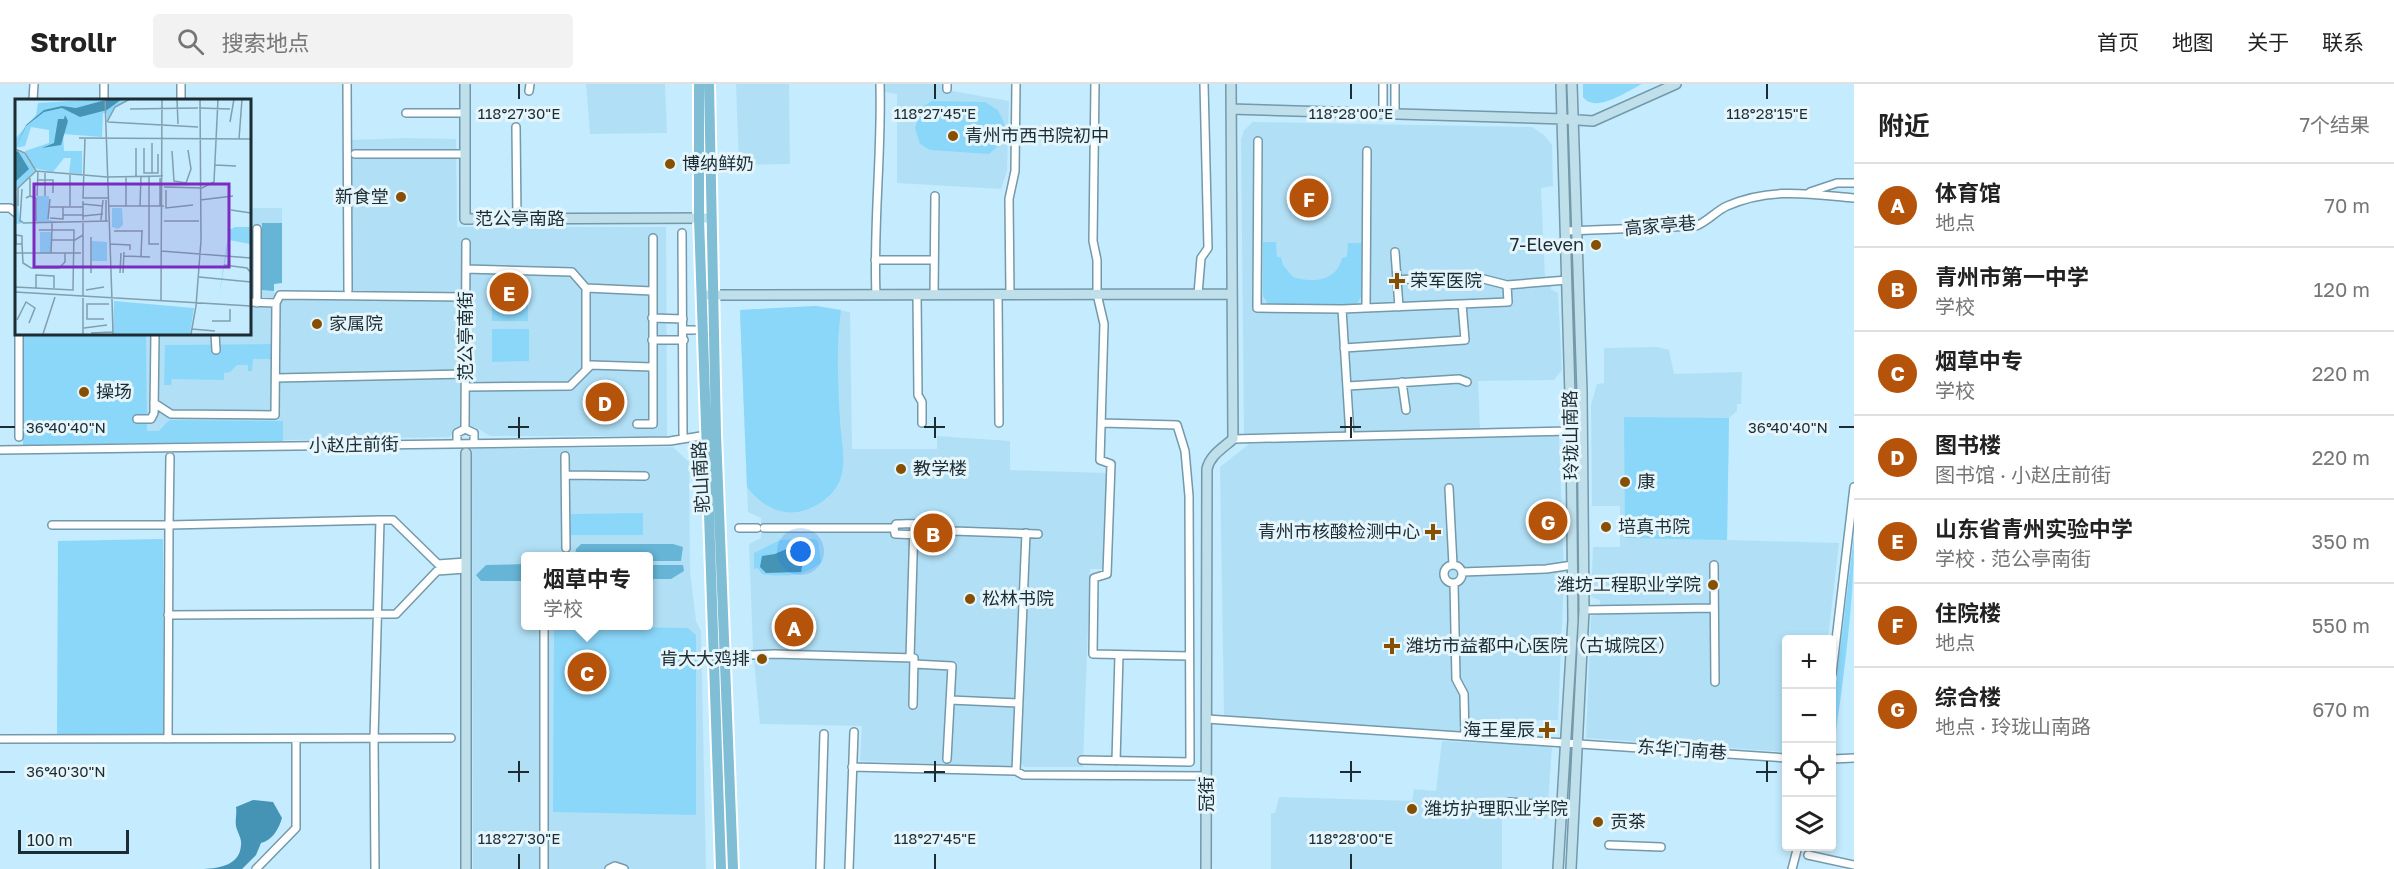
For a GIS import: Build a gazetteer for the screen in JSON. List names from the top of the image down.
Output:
{
  "streets": {
    "main road": ["驼山南路"],
    "street": [
      "范公亭南路",
      "高家亭巷",
      "范公亭南街",
      "玲珑山南路",
      "小赵庄前街",
      "东华门南巷",
      "冠街"
    ]
  },
  "crossings": [
    ["范公亭南路", "驼山南路"],
    ["高家亭巷", "玲珑山南路"],
    ["玲珑山南路", "东华门南巷"],
    ["小赵庄前街", "驼山南路"],
    ["东华门南巷", "冠街"]
  ],
  "places": {
    "other": [
      "青州市西书院初中",
      "博纳鲜奶",
      "新食堂",
      "7-Eleven",
      "家属院",
      "操场",
      "教学楼",
      "康",
      "培真书院",
      "潍坊工程职业学院",
      "松林书院",
      "肯大大鸡排",
      "潍坊护理职业学院",
      "贡茶"
    ],
    "health": [
      "荣军医院",
      "青州市核酸检测中心",
      "潍坊市益都中心医院（古城院区）",
      "海王星辰"
    ]
  },
  "scale_bar": "100 m",
  "page": {
    "header": "Strollr",
    "search": "搜索地点",
    "nav": [
      "首页",
      "地图",
      "关于",
      "联系"
    ],
    "heading": ["附近", "7个结果"],
    "list": [
      {
        "mark": "A",
        "name": "体育馆",
        "note": "地点",
        "value": "70 m"
      },
      {
        "mark": "B",
        "name": "青州市第一中学",
        "note": "学校",
        "value": "120 m"
      },
      {
        "mark": "C",
        "name": "烟草中专",
        "note": "学校",
        "value": "220 m"
      },
      {
        "mark": "D",
        "name": "图书楼",
        "note": "图书馆 · 小赵庄前街",
        "value": "220 m"
      },
      {
        "mark": "E",
        "name": "山东省青州实验中学",
        "note": "学校 · 范公亭南街",
        "value": "350 m"
      },
      {
        "mark": "F",
        "name": "住院楼",
        "note": "地点",
        "value": "550 m"
      },
      {
        "mark": "G",
        "name": "综合楼",
        "note": "地点 · 玲珑山南路",
        "value": "670 m"
      }
    ],
    "pins": [
      "F",
      "E",
      "D",
      "G",
      "B",
      "A",
      "C"
    ],
    "popup": ["烟草中专", "学校"],
    "map_buttons": ["+", "−"],
    "scale": "100 m"
  },
  "coordinates": [
    "118°27'30\"E",
    "118°27'45\"E",
    "118°28'00\"E",
    "118°28'15\"E",
    "36°40'40\"N",
    "36°40'30\"N"
  ]
}
